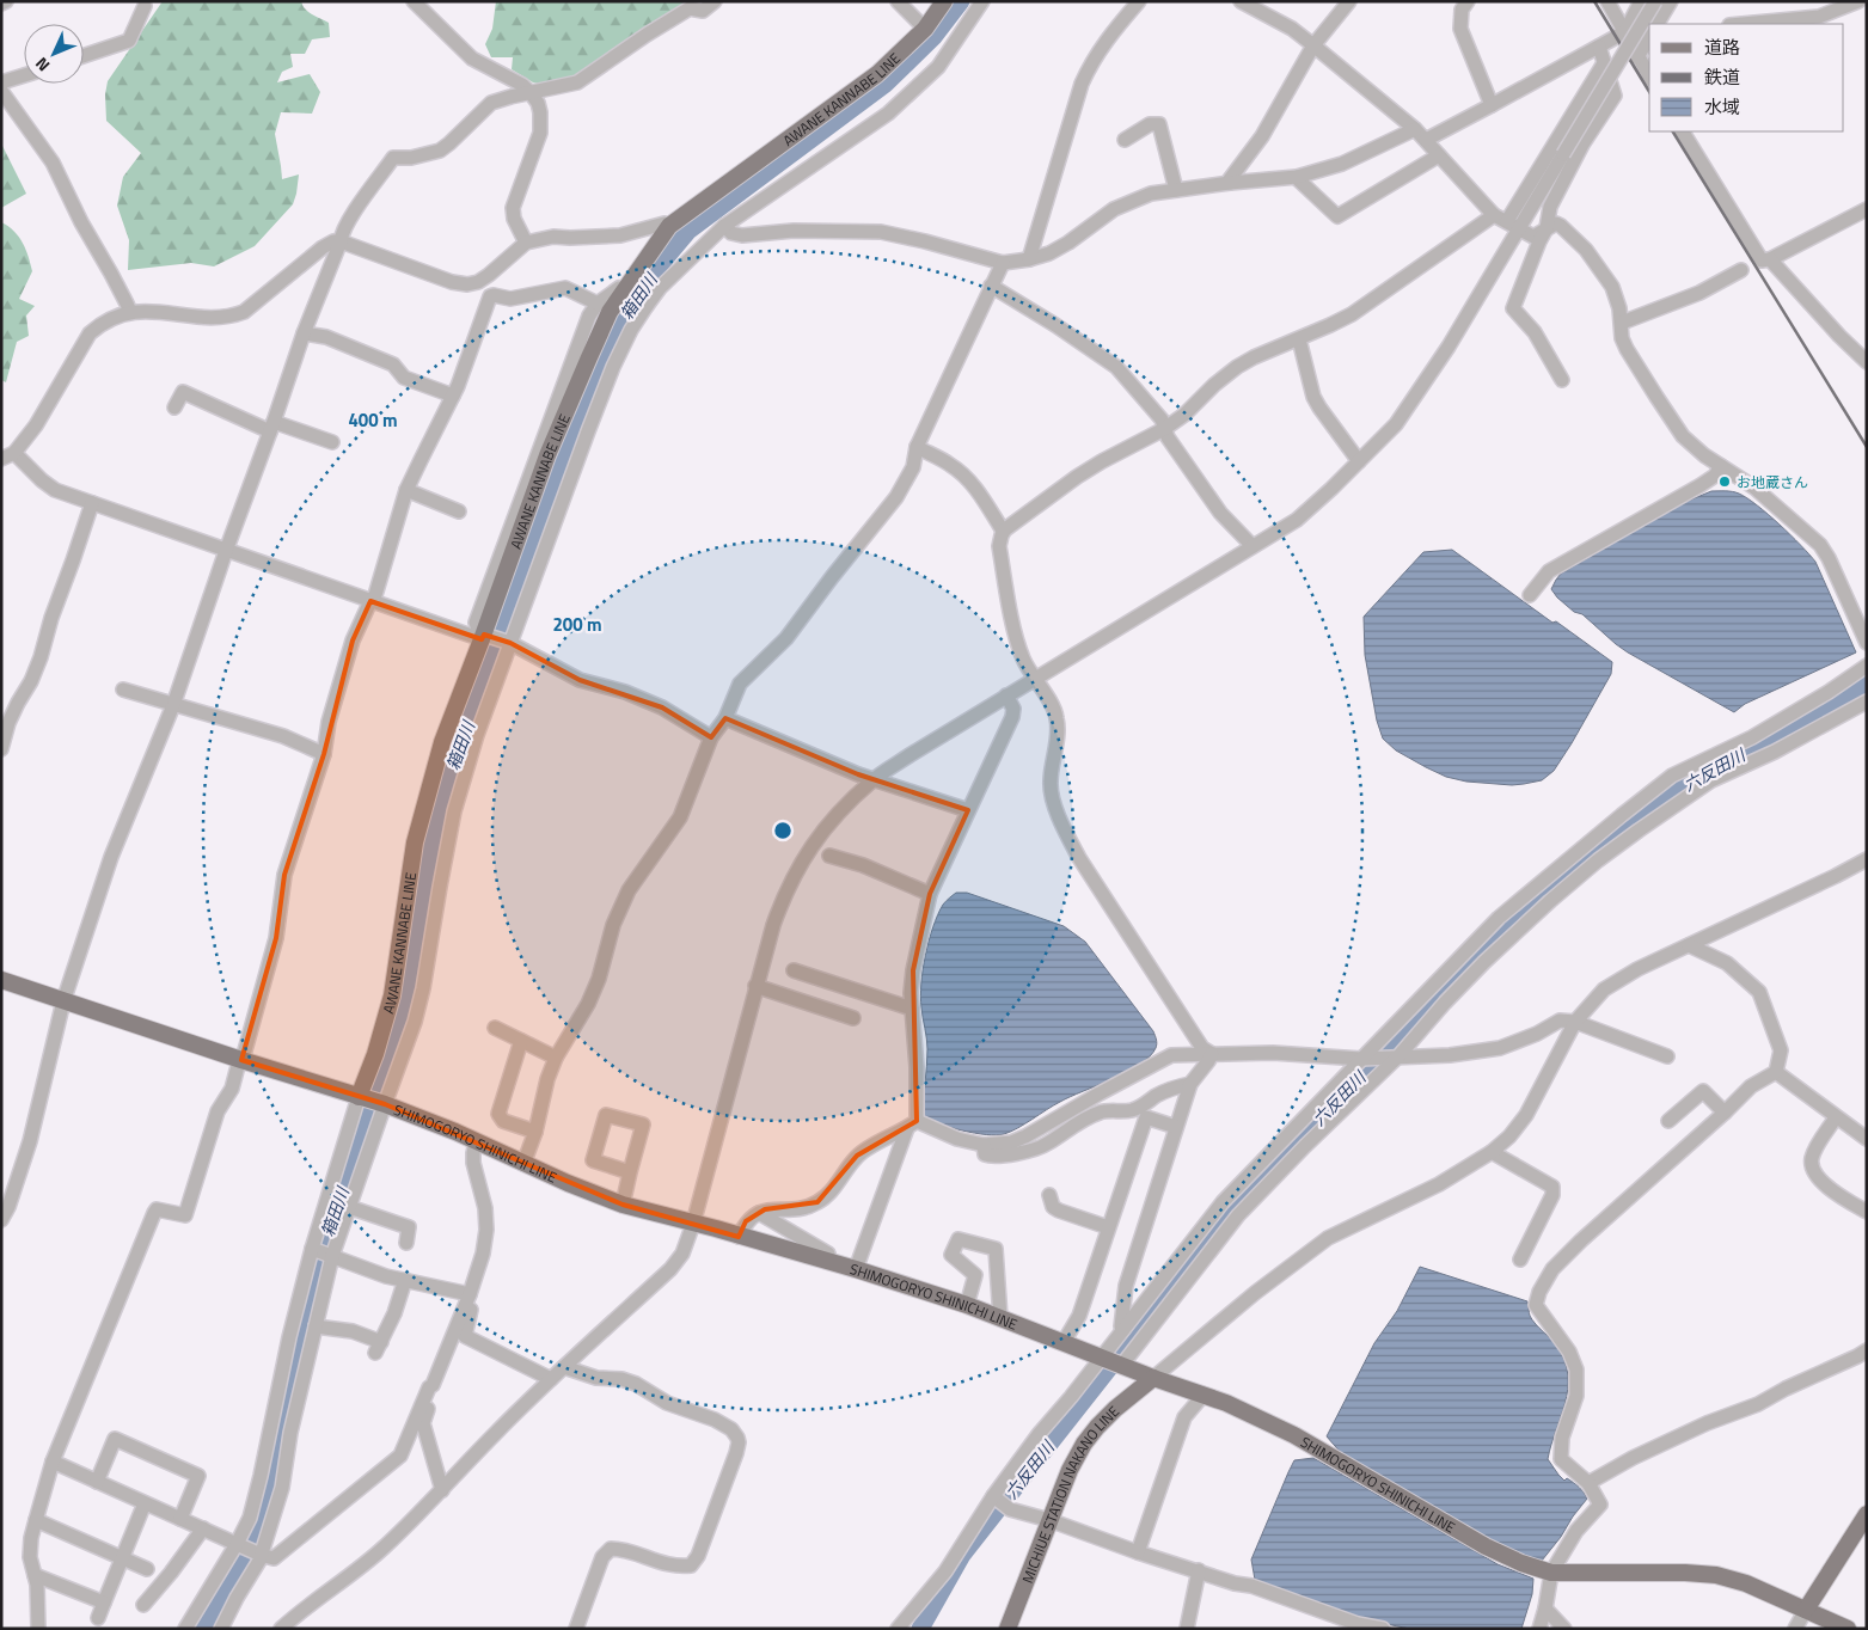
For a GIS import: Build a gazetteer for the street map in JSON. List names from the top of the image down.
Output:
{
  "streets": {
    "main road": ["AWANE KANNABE LINE", "SHIMOGORYO SHINICHI LINE", "MICHIUE STATION NAKANO LINE"]
  },
  "crossings": [
    ["AWANE KANNABE LINE", "SHIMOGORYO SHINICHI LINE"],
    ["SHIMOGORYO SHINICHI LINE", "MICHIUE STATION NAKANO LINE"]
  ],
  "water": ["箱田川", "六反田川"],
  "places": ["お地蔵さん"],
  "legend": ["道路", "鉄道", "水域"],
  "north": "bottom left",
  "rings": ["400 m", "200 m"]
}
